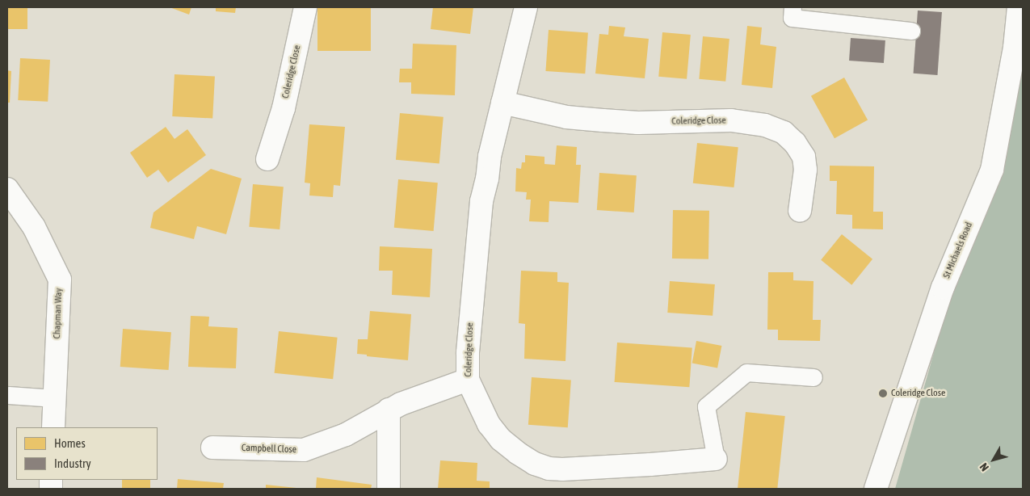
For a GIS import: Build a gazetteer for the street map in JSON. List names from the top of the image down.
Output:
{
  "streets": {
    "street": [
      "Coleridge Close",
      "St Michaels Road",
      "Chapman Way",
      "Campbell Close"
    ]
  },
  "crossings": [
    ["Coleridge Close", "Campbell Close"]
  ],
  "places": ["Coleridge Close"],
  "legend": ["Homes", "Industry"],
  "north": "bottom left"
}
